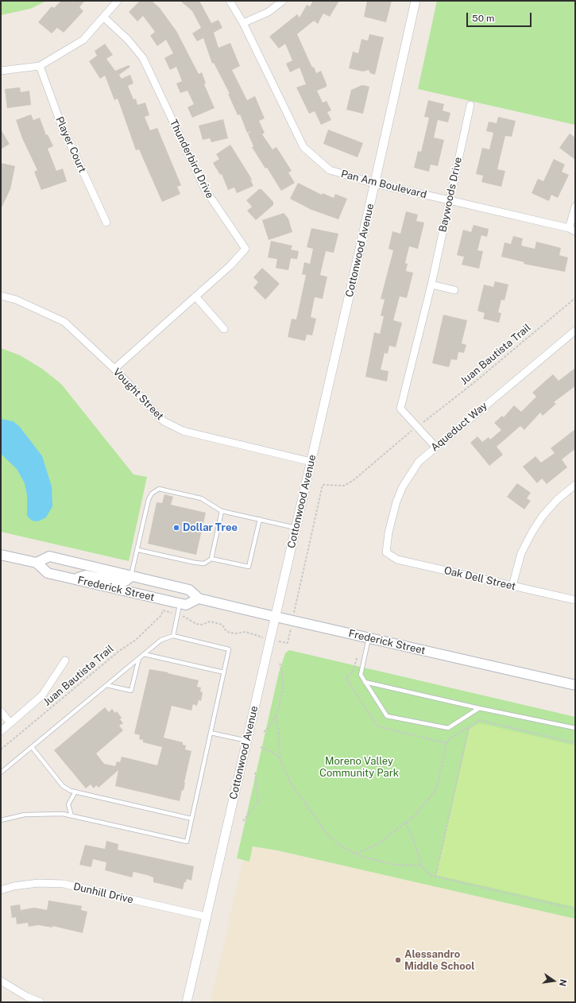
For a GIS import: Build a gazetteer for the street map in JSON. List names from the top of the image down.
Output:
{
  "streets": {
    "main road": ["Frederick Street"],
    "street": [
      "Player Court",
      "Thunderbird Drive",
      "Pan Am Boulevard",
      "Baywoods Drive",
      "Cottonwood Avenue",
      "Vought Street",
      "Aqueduct Way",
      "Oak Dell Street",
      "Dunhill Drive"
    ],
    "path": ["Juan Bautista Trail"]
  },
  "crossings": [
    ["Thunderbird Drive", "Vought Street"],
    ["Pan Am Boulevard", "Baywoods Drive"],
    ["Pan Am Boulevard", "Cottonwood Avenue"],
    ["Baywoods Drive", "Aqueduct Way"],
    ["Cottonwood Avenue", "Vought Street"],
    ["Cottonwood Avenue", "Frederick Street"],
    ["Cottonwood Avenue", "Dunhill Drive"],
    ["Aqueduct Way", "Oak Dell Street"]
  ],
  "parks": ["Moreno Valley Community Park"],
  "places": ["Dollar Tree", "Alessandro Middle School"],
  "scale_bar": "50 m",
  "north": "right"
}
